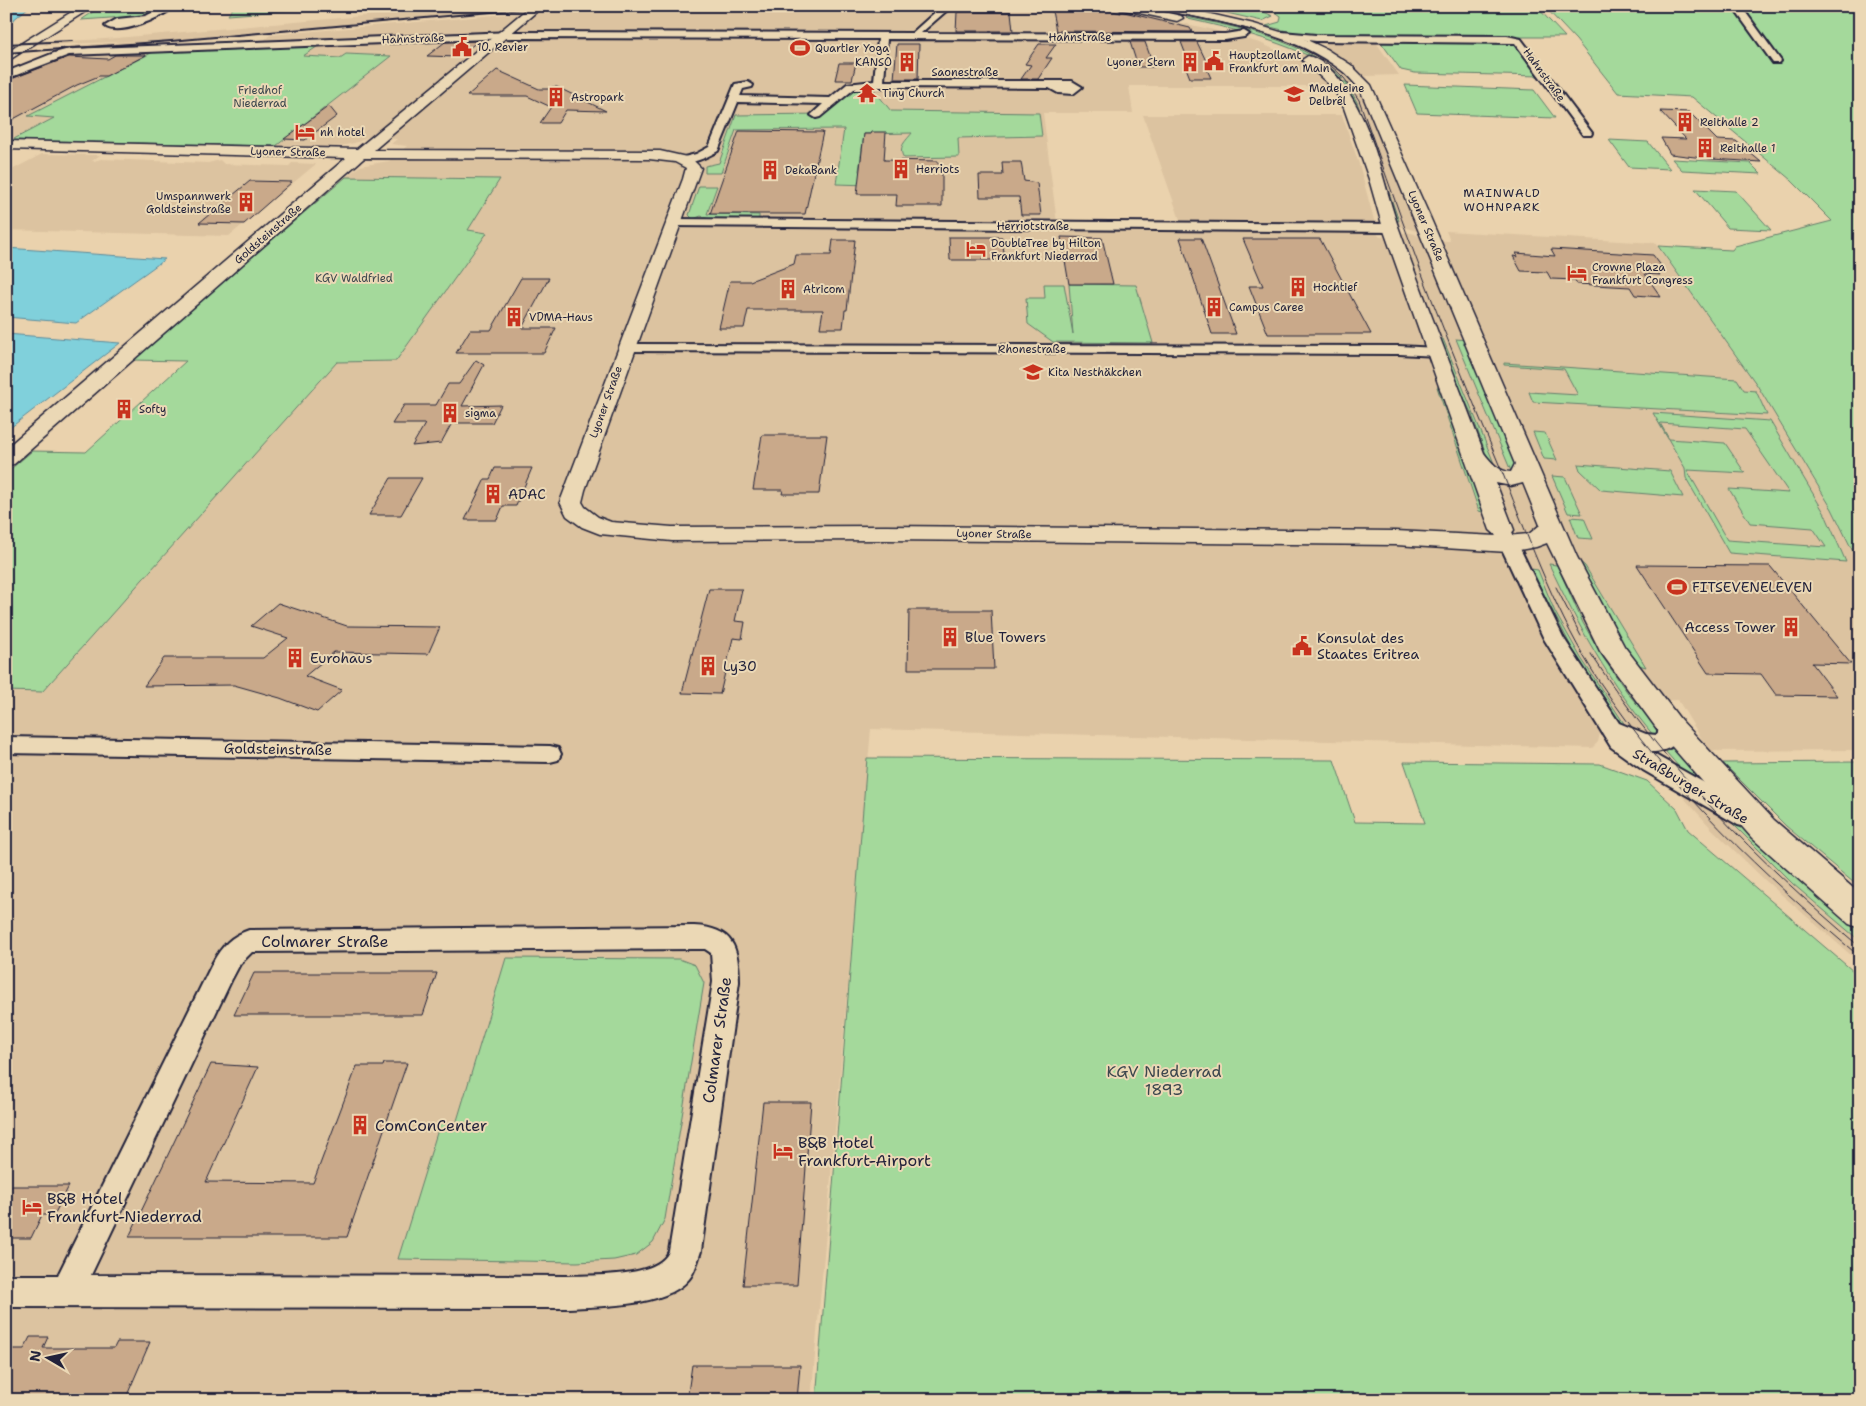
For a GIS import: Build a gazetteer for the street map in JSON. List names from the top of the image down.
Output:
{
  "streets": {
    "main road": ["Lyoner Straße", "Goldsteinstraße", "Straßburger Straße"],
    "street": [
      "Hahnstraße",
      "Saonestraße",
      "Herriotstraße",
      "Rhonestraße",
      "Colmarer Straße"
    ]
  },
  "crossings": [
    ["Hahnstraße", "Lyoner Straße"],
    ["Hahnstraße", "Goldsteinstraße"],
    ["Lyoner Straße", "Herriotstraße"],
    ["Lyoner Straße", "Goldsteinstraße"],
    ["Lyoner Straße", "Rhonestraße"],
    ["Lyoner Straße", "Straßburger Straße"]
  ],
  "districts": ["MAINWALD WOHNPARK"],
  "parks": ["Friedhof Niederrad", "KGV Waldfried", "KGV Niederrad 1893"],
  "places": {
    "public building": ["10. Revier", "Hauptzollamt Frankfurt am Main", "Konsulat des Staates Eritrea"],
    "sports": ["Quartier Yoga", "FITSEVENELEVEN"],
    "building": [
      "KANSO",
      "Lyoner Stern",
      "Astropark",
      "Reithalle 2",
      "Reithalle 1",
      "Herriots",
      "DekaBank",
      "Umspannwerk Goldsteinstraße",
      "Hochtief",
      "Atricom",
      "Campus Caree",
      "VDMA-Haus",
      "Softy",
      "sigma",
      "ADAC",
      "Access Tower",
      "Blue Towers",
      "Eurohaus",
      "Ly30",
      "ComConCenter"
    ],
    "temple": ["Tiny Church"],
    "school or university": ["Madeleine Delbrêl", "Kita Nesthäkchen"],
    "hotel": [
      "nh hotel",
      "DoubleTree by Hilton Frankfurt Niederrad",
      "Crowne Plaza Frankfurt Congress",
      "B&B Hotel Frankfurt-Airport",
      "B&B Hotel Frankfurt-Niederrad"
    ]
  },
  "north": "left"
}
